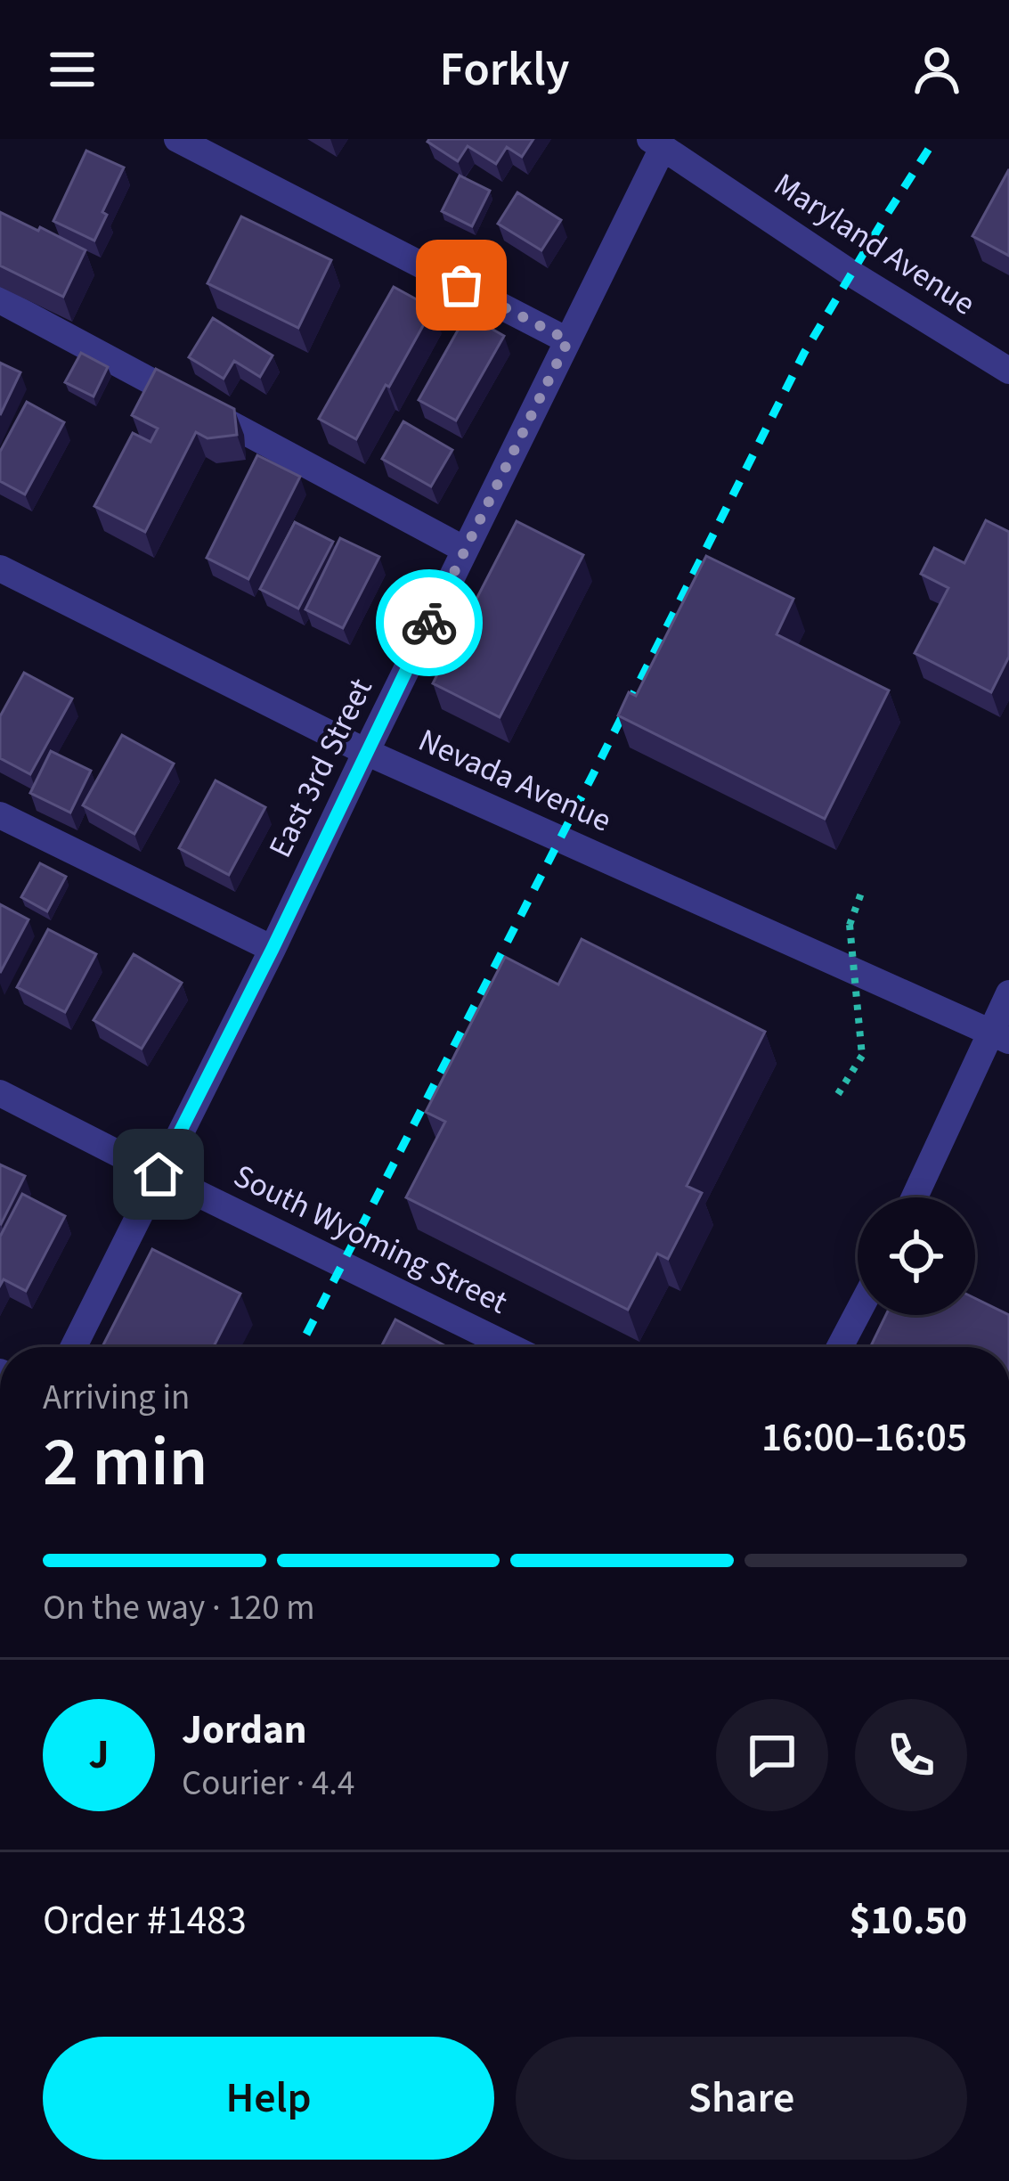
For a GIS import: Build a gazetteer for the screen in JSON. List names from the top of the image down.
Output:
{
  "streets": {
    "street": [
      "Maryland Avenue",
      "East 3rd Street",
      "Nevada Avenue",
      "South Wyoming Street"
    ]
  },
  "crossings": [
    ["Maryland Avenue", "East 3rd Street"],
    ["East 3rd Street", "Nevada Avenue"],
    ["East 3rd Street", "South Wyoming Street"]
  ],
  "page": {
    "header": "Forkly",
    "heading": ["2 min", "Arriving in", "16:00–16:05"],
    "panel": [
      "Jordan",
      "Courier · 4.4",
      "Order #1483",
      "$10.50"
    ],
    "bar": "On the way · 120 m",
    "round": "J",
    "buttons": ["Help", "Share"]
  }
}
